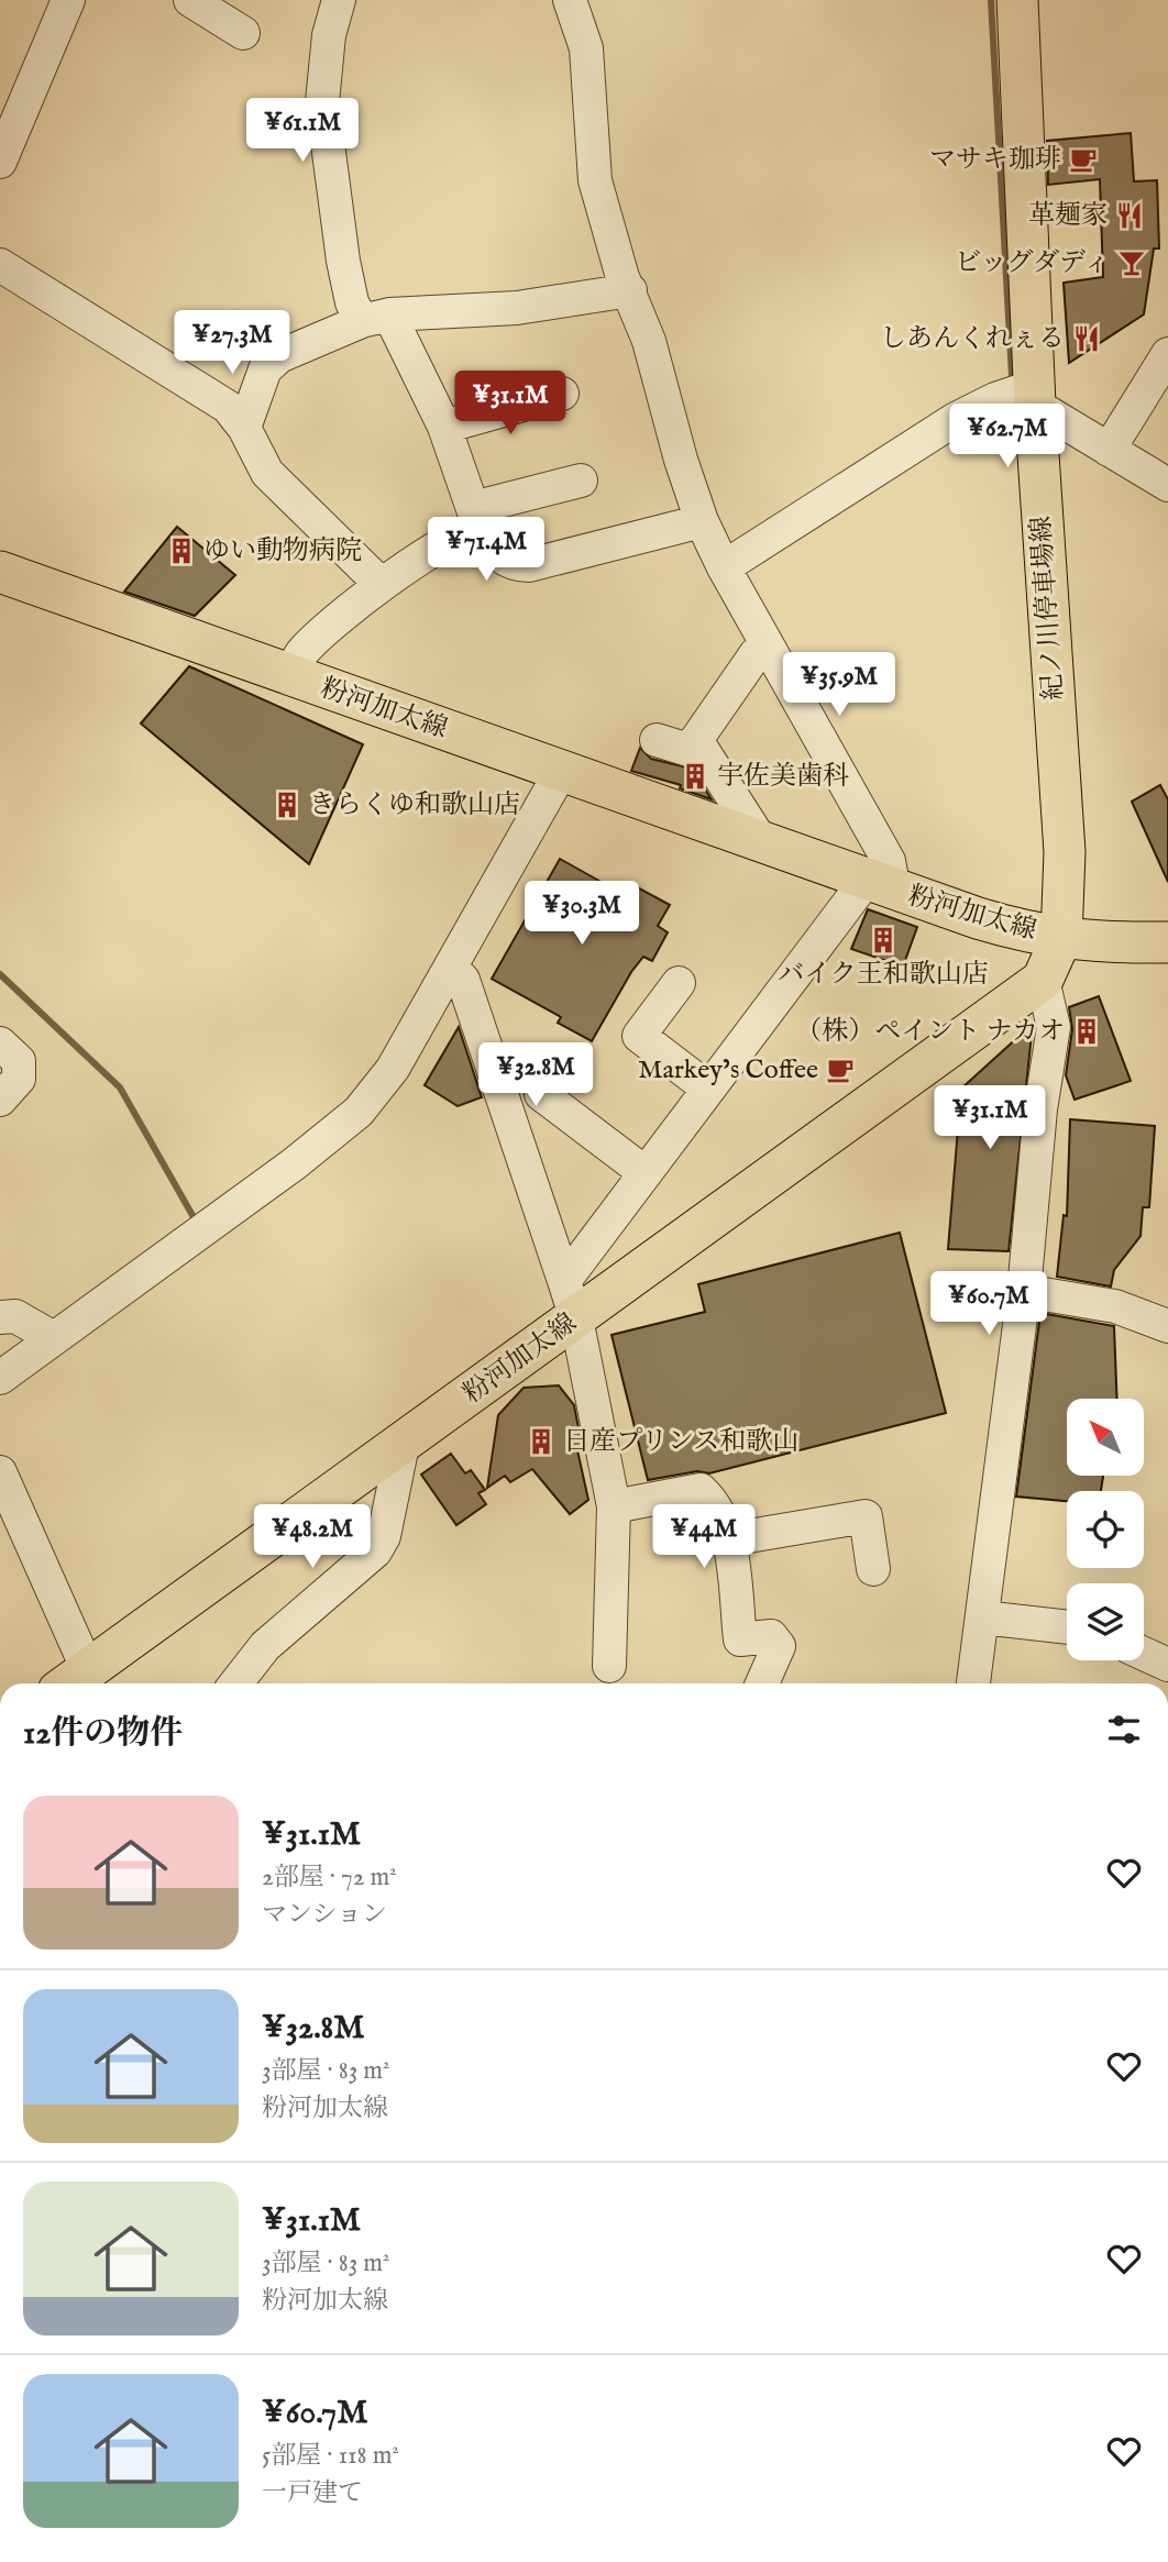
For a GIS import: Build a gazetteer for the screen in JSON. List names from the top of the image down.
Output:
{
  "streets": {
    "main road": ["紀ノ川停車場線", "粉河加太線"]
  },
  "crossings": [
    ["紀ノ川停車場線", "粉河加太線"]
  ],
  "places": {
    "cafe": ["マサキ珈琲", "Markey’s Coffee"],
    "restaurant": ["革麺家", "しあんくれぇる"],
    "bar": ["ビッグダディ"],
    "building": [
      "ゆい動物病院",
      "宇佐美歯科",
      "きらくゆ和歌山店",
      "バイク王和歌山店",
      "（株）ペイント ナカオ",
      "日産プリンス和歌山"
    ]
  },
  "north": "top left",
  "page": {
    "price": [
      "¥61.1M",
      "¥27.3M",
      "¥31.1M",
      "¥62.7M",
      "¥71.4M",
      "¥35.9M",
      "¥30.3M",
      "¥32.8M",
      "¥31.1M",
      "¥60.7M",
      "¥48.2M",
      "¥44M"
    ],
    "heading": "12件の物件",
    "list": [
      {
        "name": "¥31.1M",
        "note": "2部屋 · 72 m² · マンション"
      },
      {
        "name": "¥32.8M",
        "note": "3部屋 · 83 m² · 粉河加太線"
      },
      {
        "name": "¥31.1M",
        "note": "3部屋 · 83 m² · 粉河加太線"
      },
      {
        "name": "¥60.7M",
        "note": "5部屋 · 118 m² · 一戸建て"
      }
    ]
  }
}
